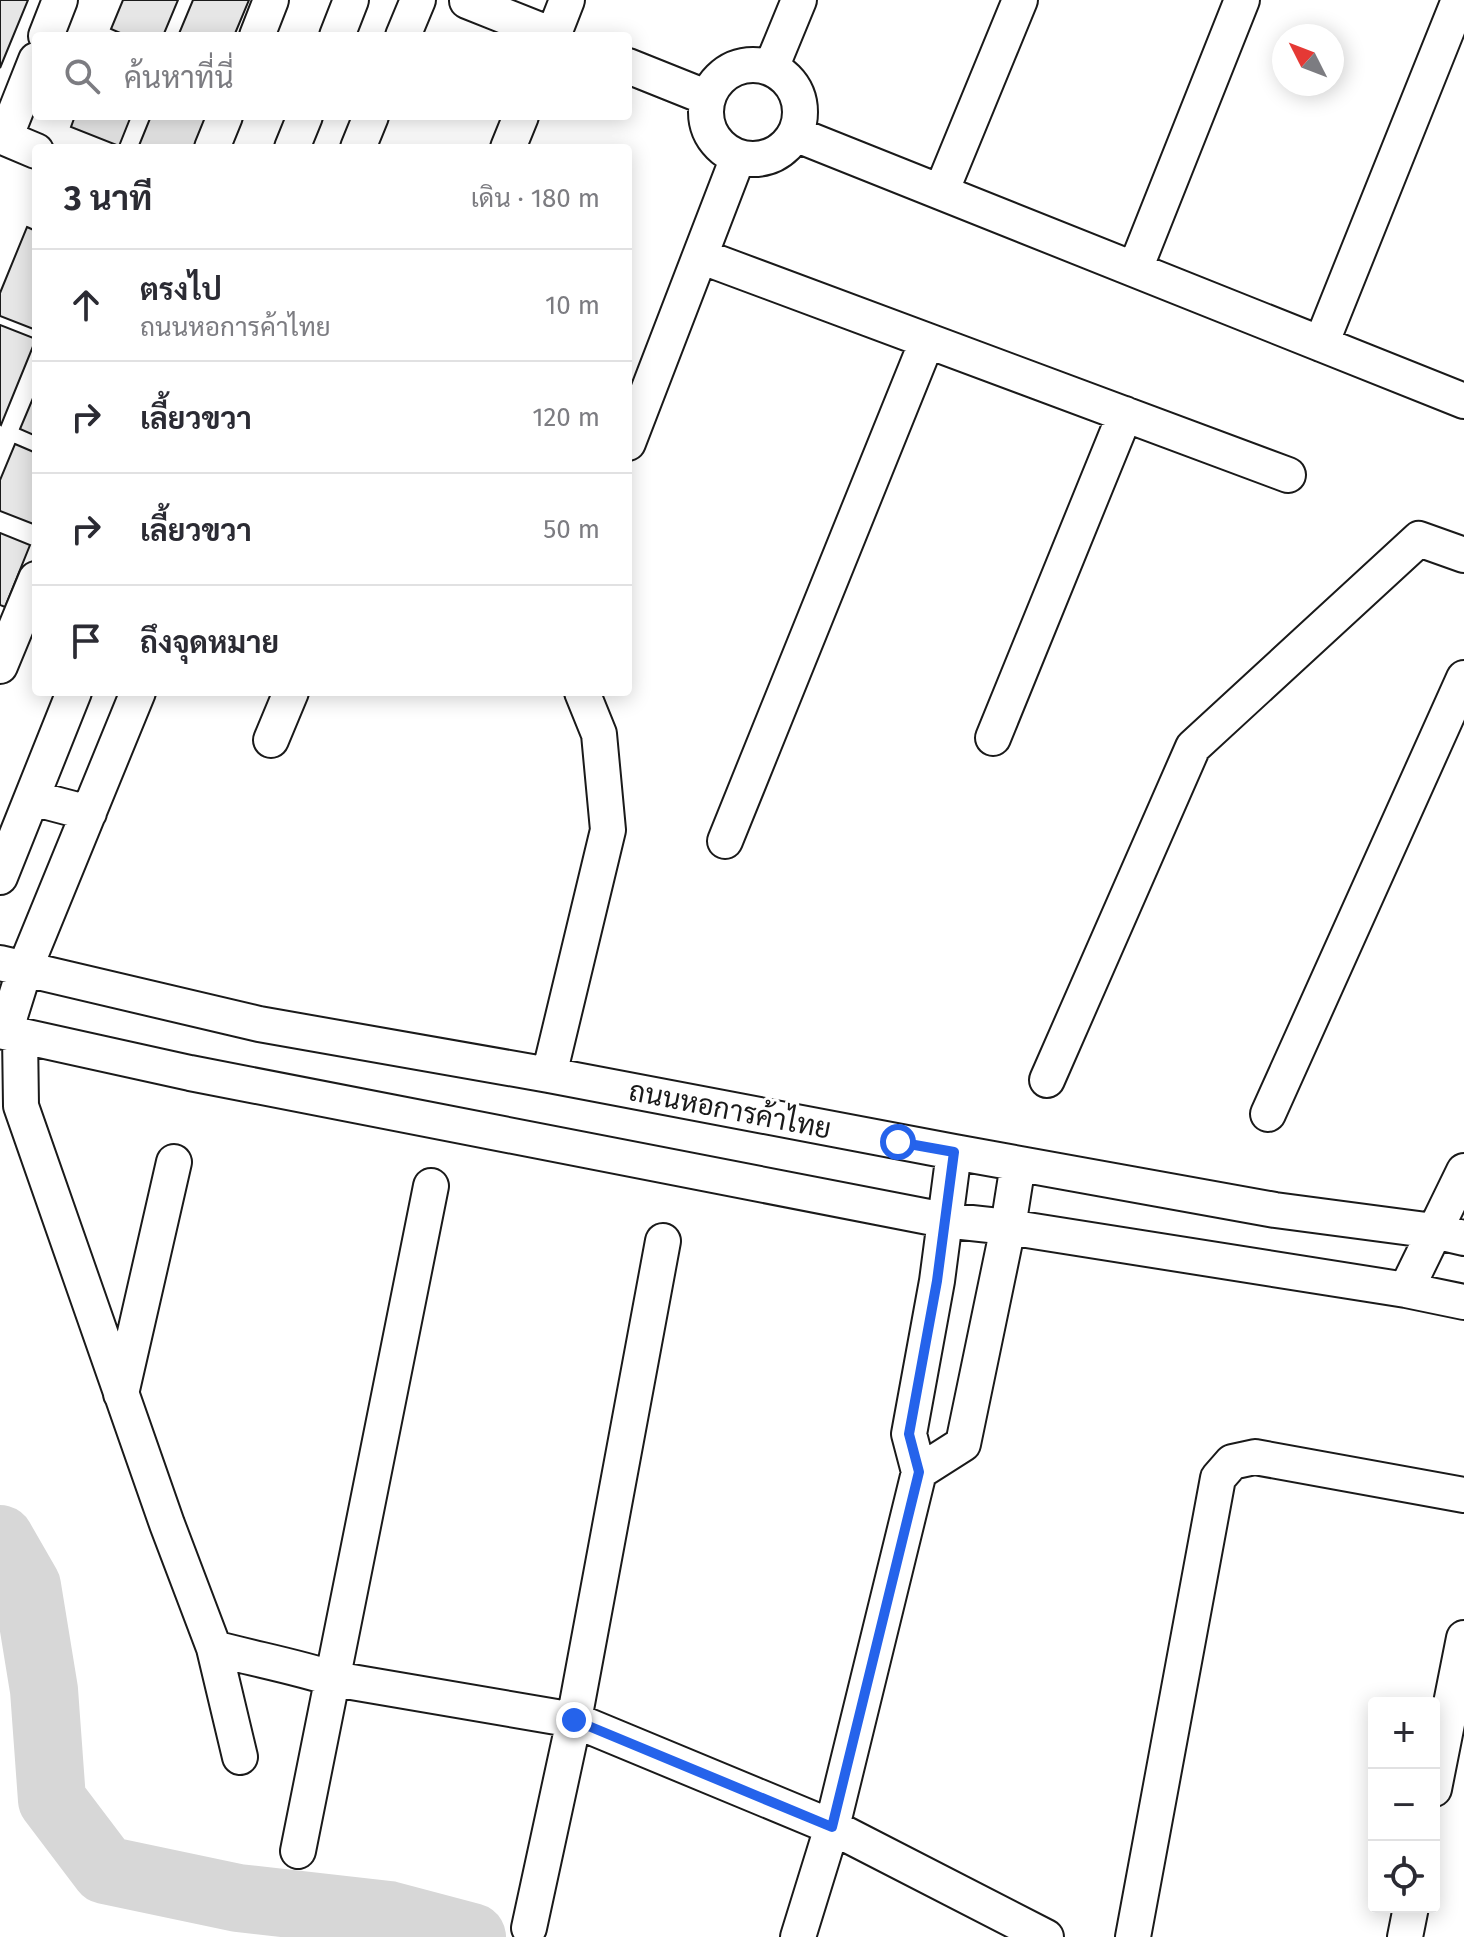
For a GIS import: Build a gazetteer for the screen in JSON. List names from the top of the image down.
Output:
{
  "streets": {
    "street": ["ถนนหอการค้าไทย"]
  },
  "north": "top left",
  "page": {
    "search": "ค้นหาที่นี่",
    "heading": ["3 นาที", "เดิน · 180 m"],
    "list": [
      ["ตรงไป", "ถนนหอการค้าไทย", "10 m"],
      ["เลี้ยวขวา", "120 m"],
      ["เลี้ยวขวา", "50 m"],
      "ถึงจุดหมาย"
    ],
    "map_buttons": ["+", "−"]
  }
}
